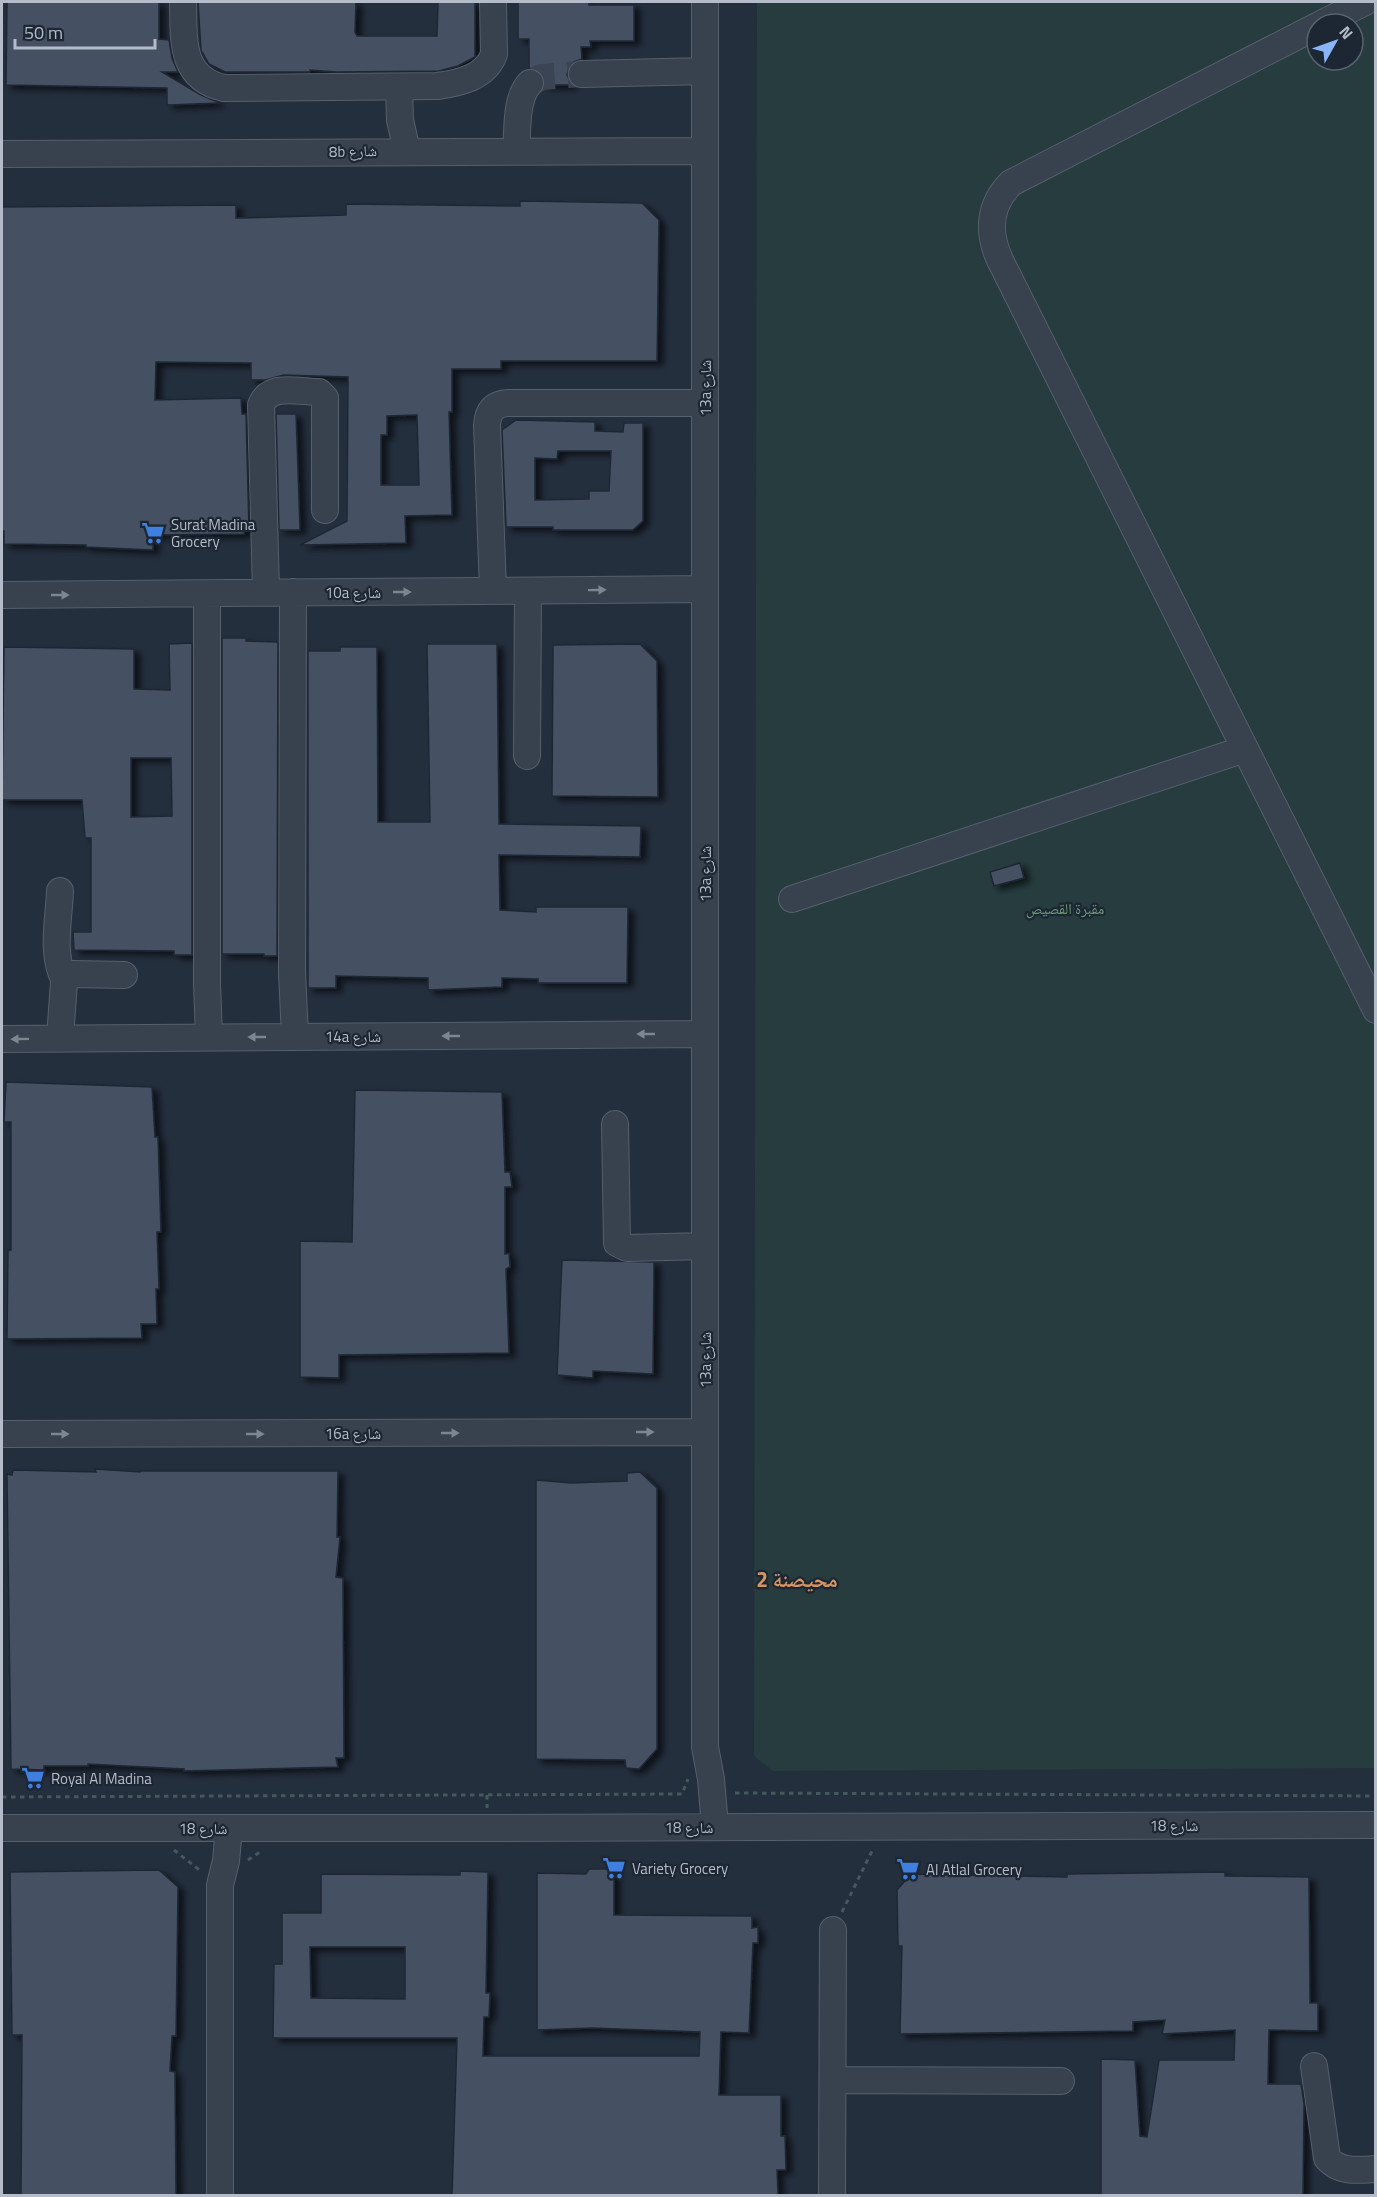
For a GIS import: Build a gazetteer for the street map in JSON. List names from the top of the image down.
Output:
{
  "streets": {
    "street": [
      "8b شارع",
      "13a شارع",
      "10a شارع",
      "14a شارع",
      "16a شارع",
      "شارع 18"
    ]
  },
  "crossings": [
    ["8b شارع", "13a شارع"],
    ["13a شارع", "10a شارع"],
    ["13a شارع", "14a شارع"],
    ["13a شارع", "16a شارع"],
    ["13a شارع", "شارع 18"]
  ],
  "one_way": ["10a شارع", "14a شارع", "16a شارع"],
  "districts": ["محيصنة 2"],
  "parks": ["مقبرة القصيص"],
  "places": {
    "supermarket": [
      "Surat Madina Grocery",
      "Royal Al Madina",
      "Variety Grocery",
      "Al Atlal Grocery"
    ]
  },
  "scale_bar": "50 m",
  "north": "top right"
}
